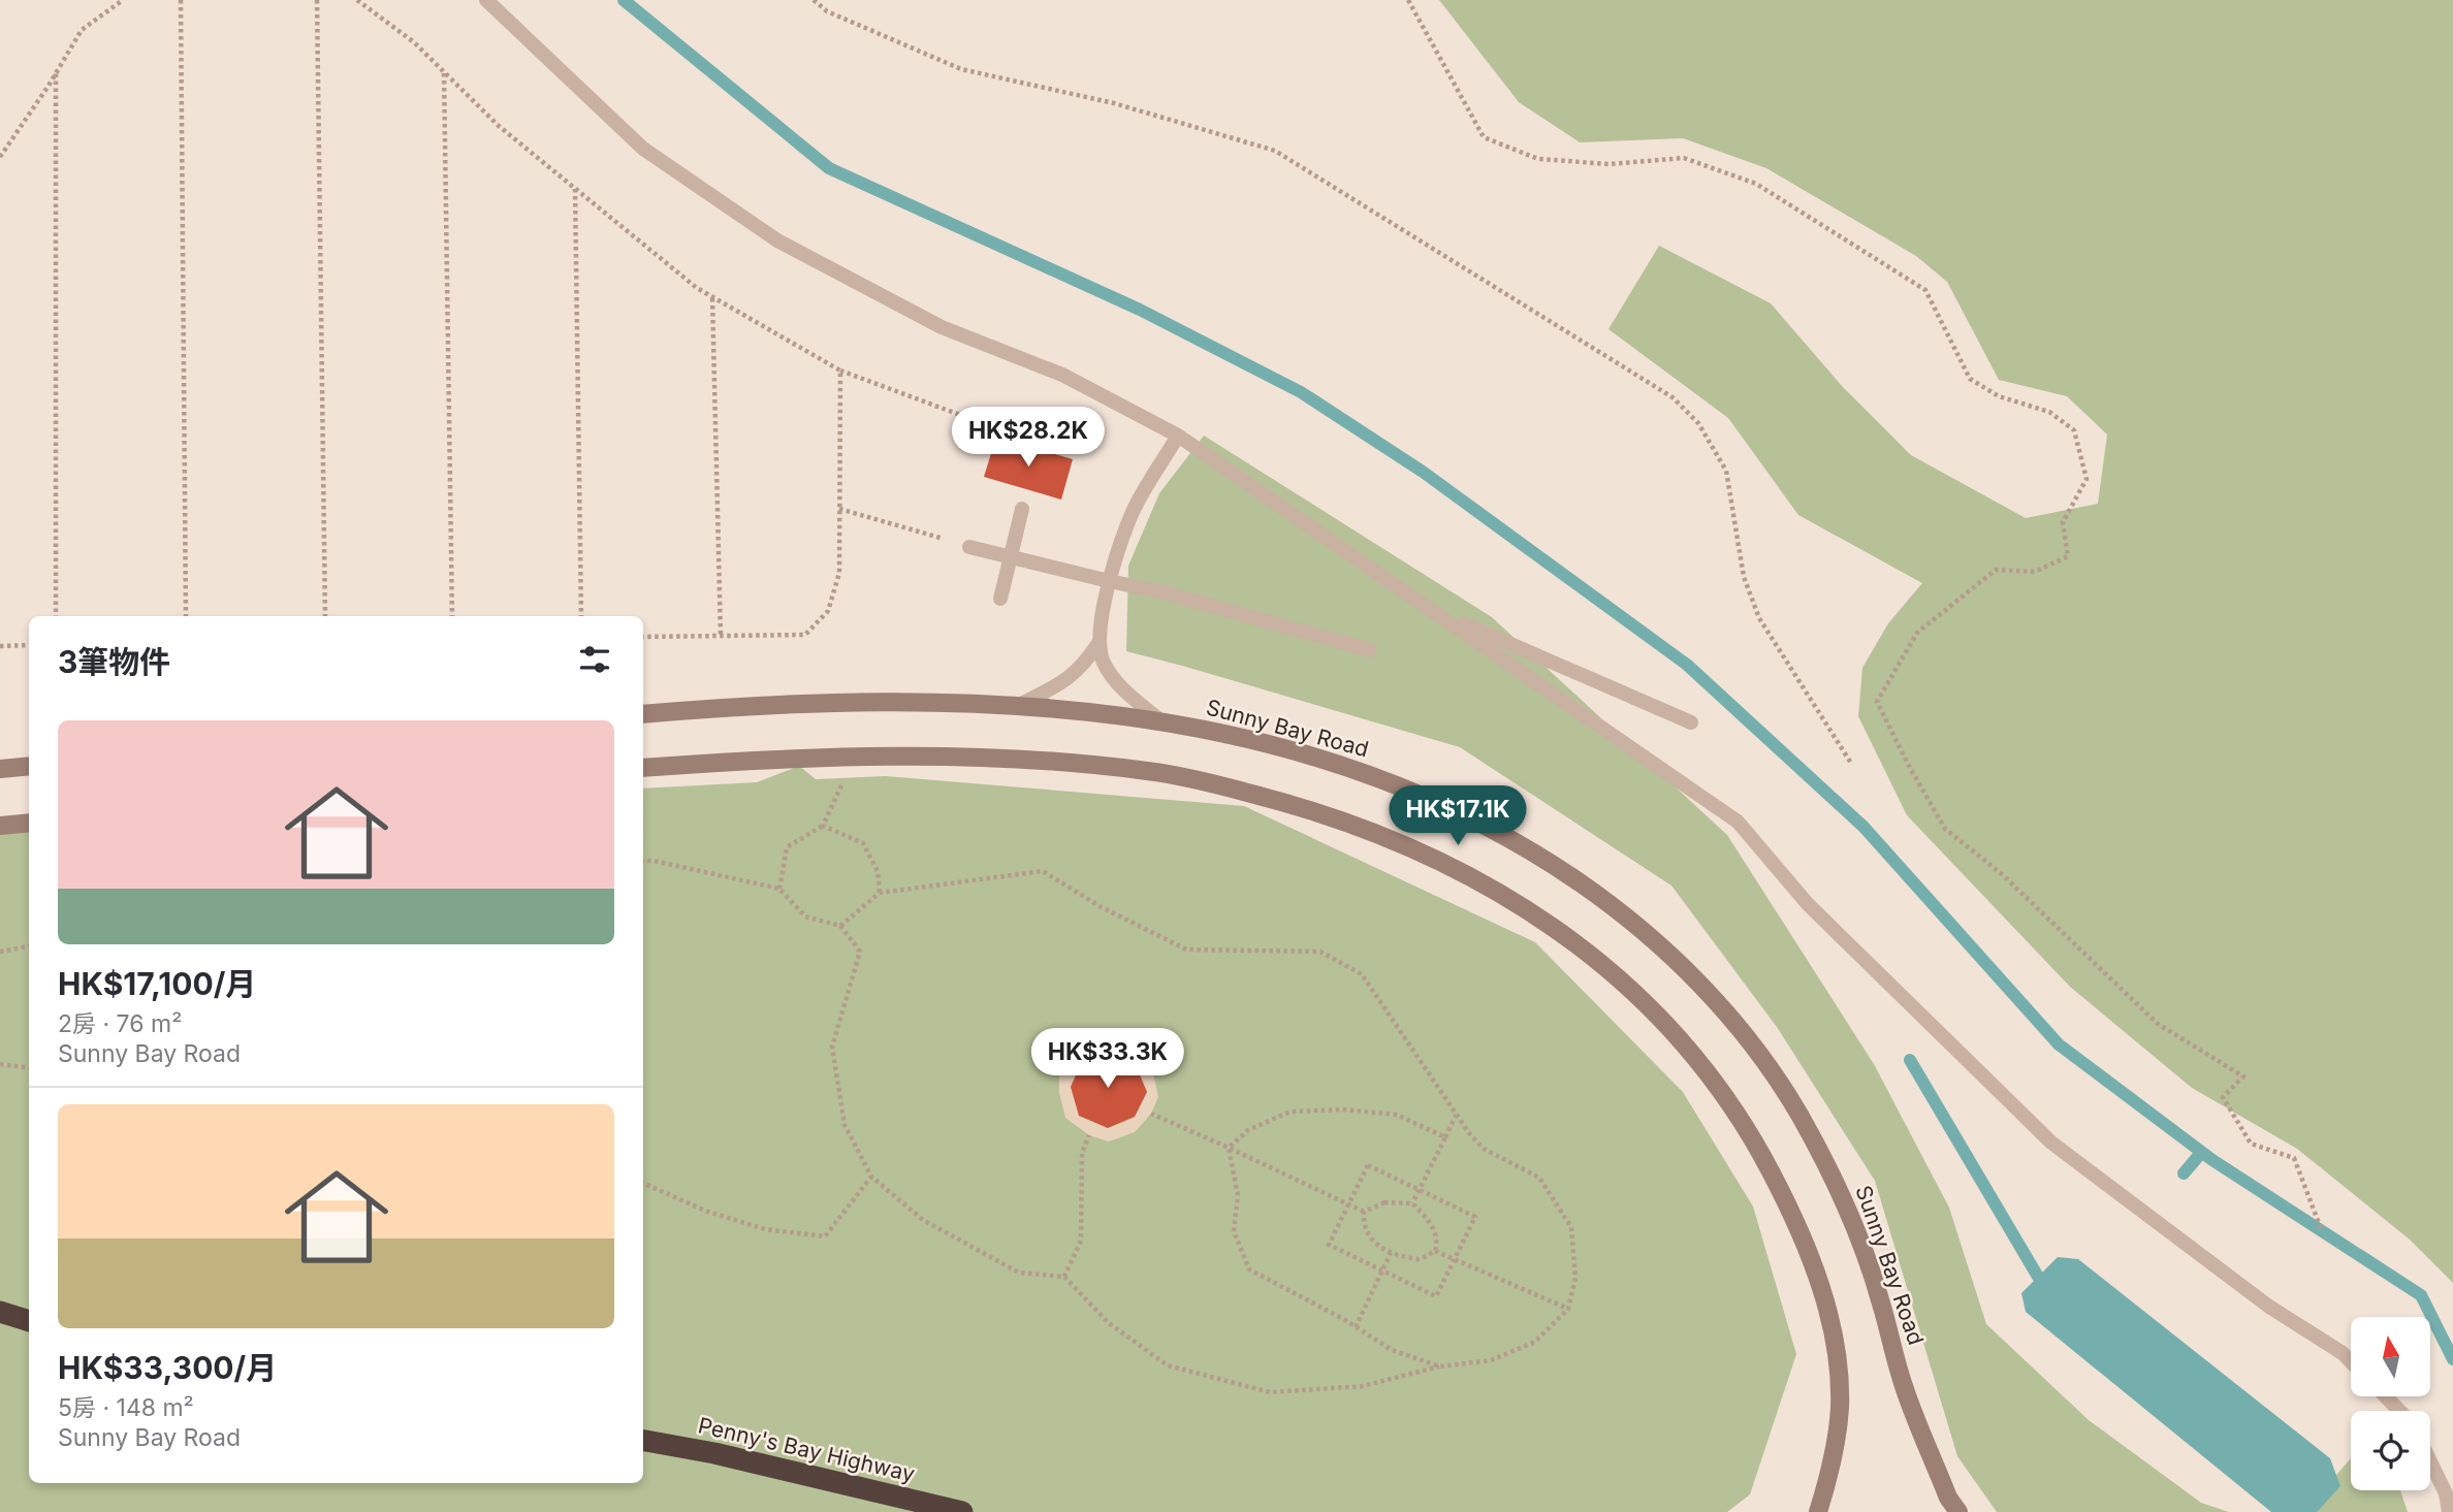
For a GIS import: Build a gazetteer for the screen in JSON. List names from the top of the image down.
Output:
{
  "streets": {
    "highway": ["Penny's Bay Highway"],
    "main road": ["Sunny Bay Road"]
  },
  "north": "top",
  "page": {
    "price": ["HK$28.2K", "HK$17.1K", "HK$33.3K"],
    "heading": "3筆物件",
    "list": [
      {
        "name": "HK$17,100/月",
        "note": "2房 · 76 m² · Sunny Bay Road"
      },
      {
        "name": "HK$33,300/月",
        "note": "5房 · 148 m² · Sunny Bay Road"
      }
    ]
  }
}
